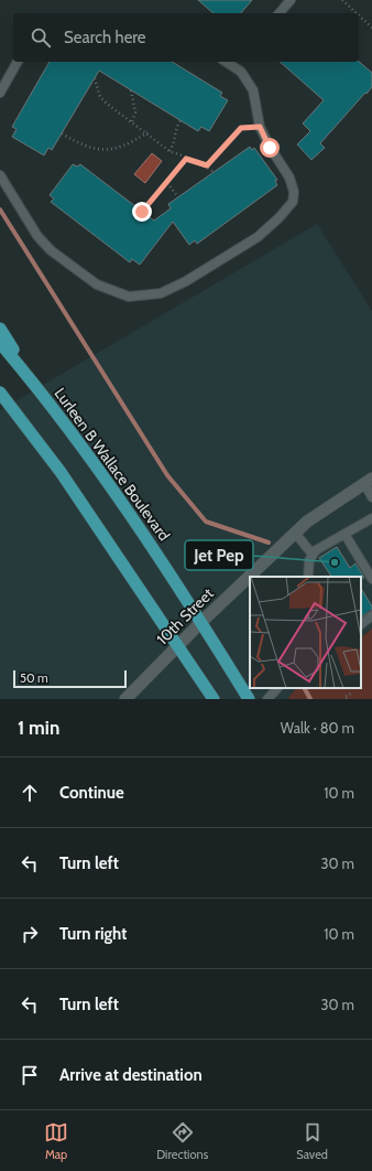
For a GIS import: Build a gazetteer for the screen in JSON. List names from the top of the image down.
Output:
{
  "streets": {
    "highway": ["Lurleen B Wallace Boulevard"],
    "street": ["10th Street"]
  },
  "crossings": [
    ["Lurleen B Wallace Boulevard", "10th Street"]
  ],
  "places": ["Jet Pep"],
  "scale_bar": "50 m",
  "page": {
    "search": "Search here",
    "scale": "50 m",
    "heading": ["1 min", "Walk · 80 m"],
    "list": [
      ["Continue", "10 m"],
      ["Turn left", "30 m"],
      ["Turn right", "10 m"],
      ["Turn left", "30 m"],
      "Arrive at destination"
    ],
    "nav": ["Map", "Directions", "Saved"]
  }
}
